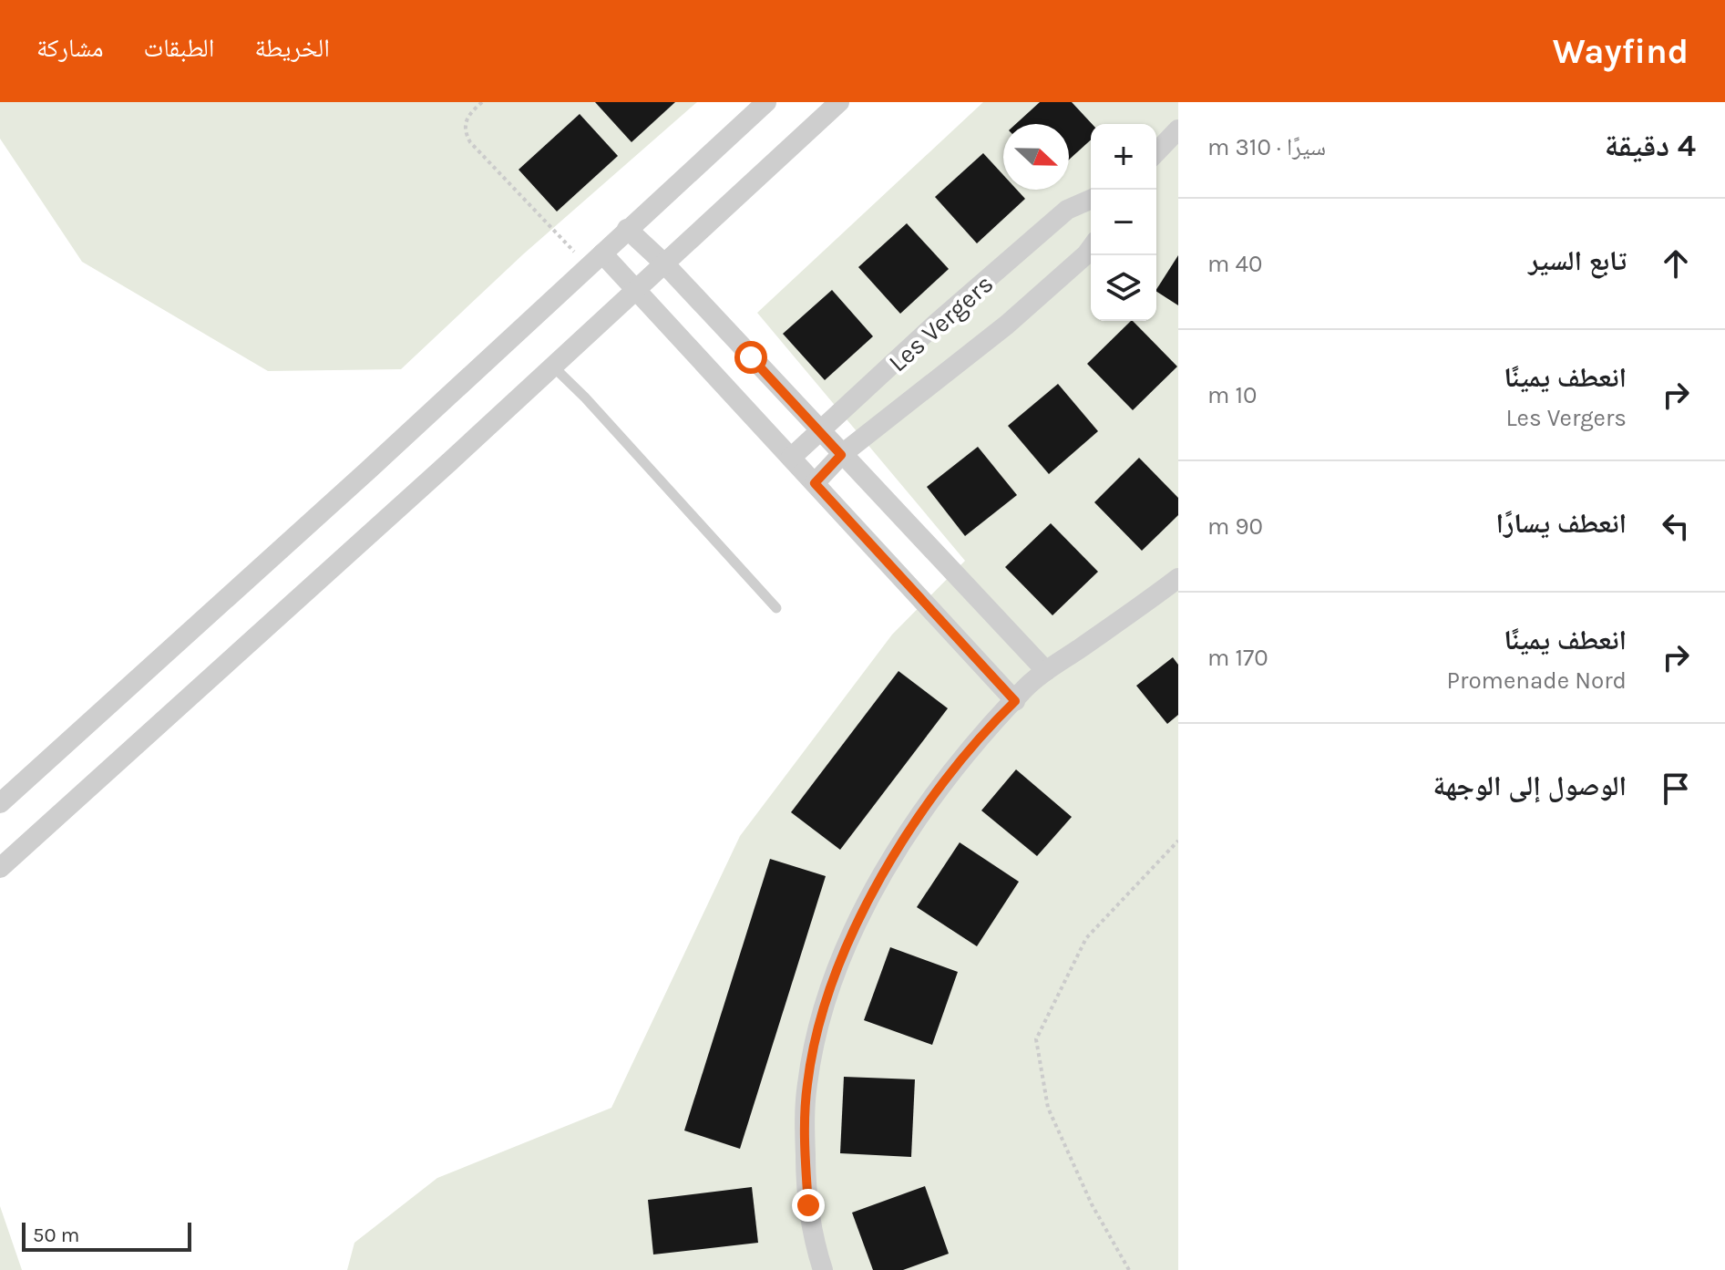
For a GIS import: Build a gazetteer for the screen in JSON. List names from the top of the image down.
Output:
{
  "streets": {
    "street": ["Les Vergers"]
  },
  "scale_bar": "50 m",
  "north": "right",
  "page": {
    "header": "Wayfind",
    "nav": ["الخريطة", "الطبقات", "مشاركة"],
    "heading": ["4 دقيقة", "سيرًا · 310 m"],
    "map_buttons": ["+", "−"],
    "list": [
      ["تابع السير", "40 m"],
      ["انعطف يمينًا", "Les Vergers", "10 m"],
      ["انعطف يسارًا", "90 m"],
      ["انعطف يمينًا", "Promenade Nord", "170 m"],
      "الوصول إلى الوجهة"
    ],
    "scale": "50 m"
  }
}
